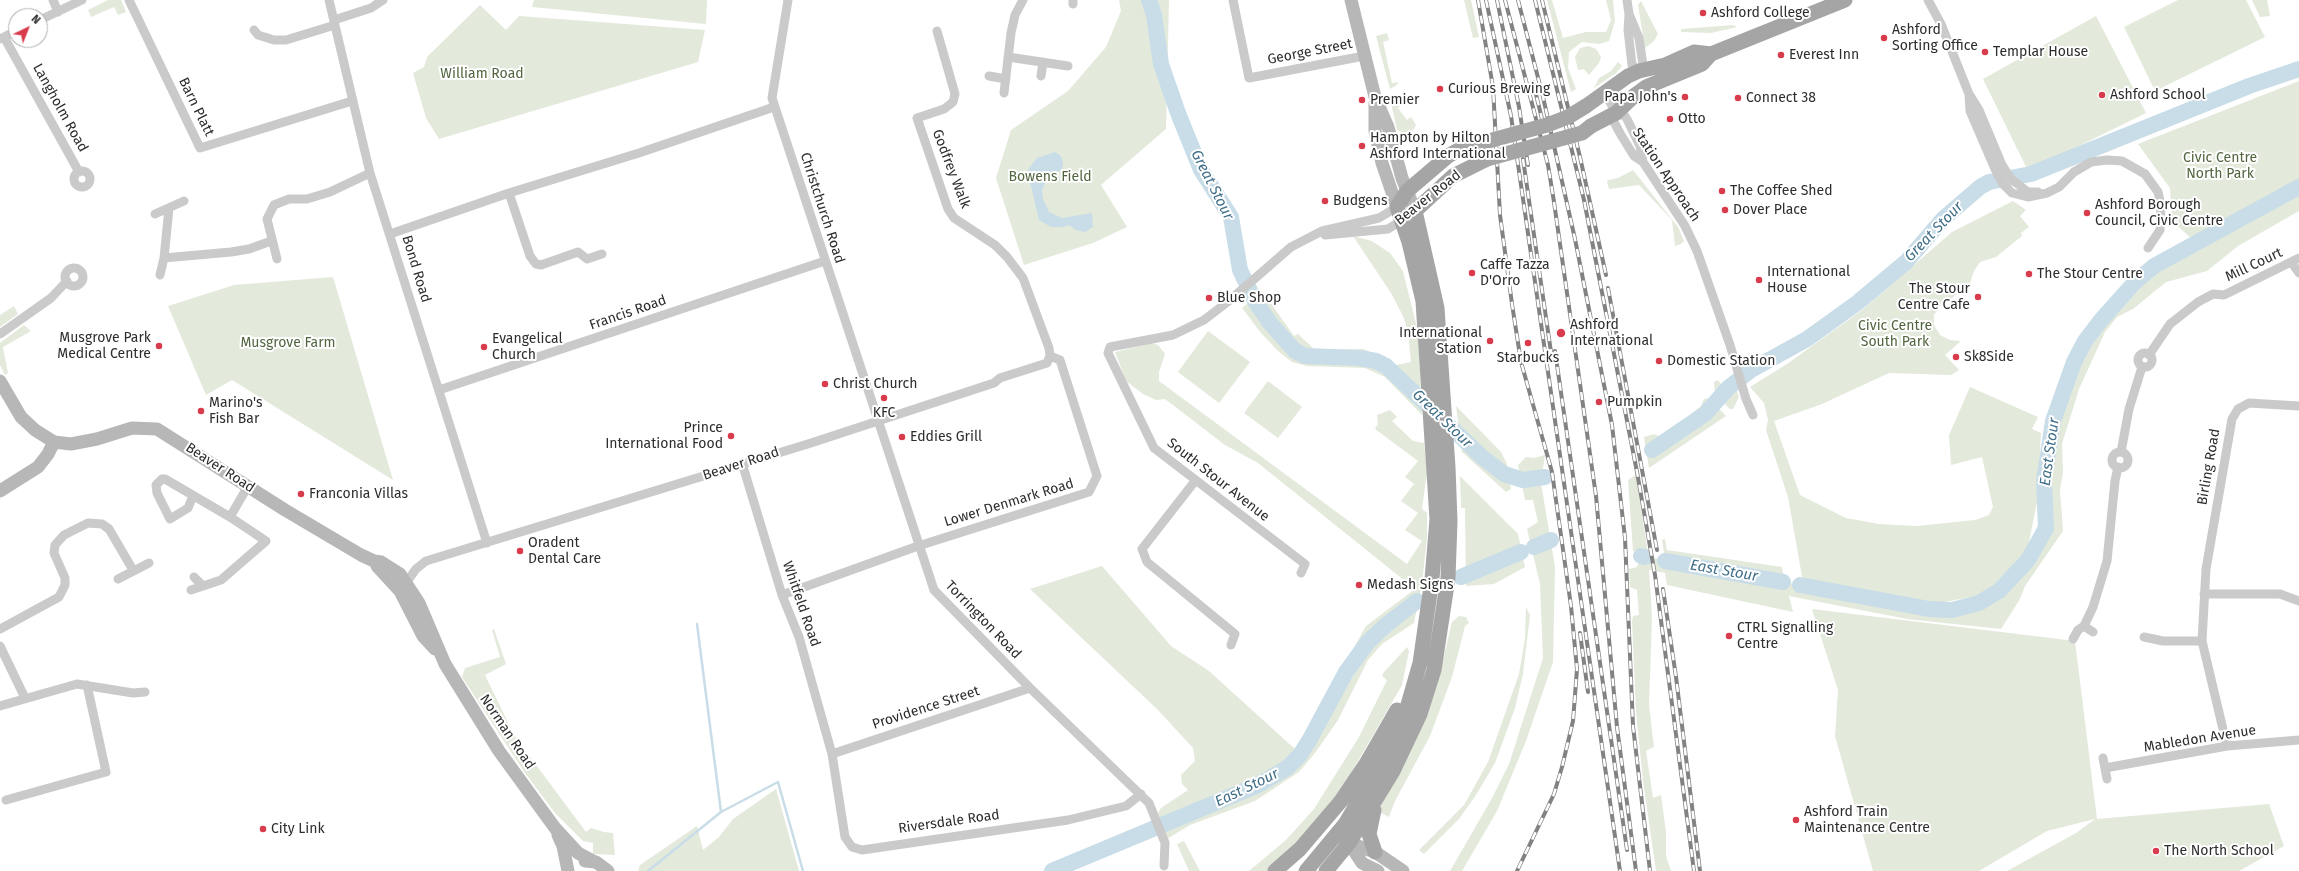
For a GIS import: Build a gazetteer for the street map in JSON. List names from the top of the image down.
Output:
{
  "streets": {
    "main road": ["Beaver Road", "Norman Road"],
    "street": [
      "George Street",
      "Barn Platt",
      "Langholm Road",
      "Godfrey Walk",
      "Station Approach",
      "Christchurch Road",
      "Mill Court",
      "Bond Road",
      "Francis Road",
      "Birling Road",
      "South Stour Avenue",
      "Lower Denmark Road",
      "Whitfeld Road",
      "Torrington Road",
      "Providence Street",
      "Mabledon Avenue",
      "Riversdale Road"
    ]
  },
  "crossings": [
    ["Barn Platt", "Bond Road"],
    ["Godfrey Walk", "Beaver Road"],
    ["Godfrey Walk", "Lower Denmark Road"],
    ["Station Approach", "Beaver Road"],
    ["Beaver Road", "Christchurch Road"],
    ["Beaver Road", "Bond Road"],
    ["Beaver Road", "South Stour Avenue"],
    ["Beaver Road", "Lower Denmark Road"],
    ["Beaver Road", "Whitfeld Road"],
    ["Beaver Road", "Torrington Road"],
    ["Beaver Road", "Norman Road"],
    ["Christchurch Road", "Francis Road"],
    ["Christchurch Road", "Torrington Road"],
    ["Bond Road", "Francis Road"],
    ["Birling Road", "Mabledon Avenue"],
    ["Lower Denmark Road", "Whitfeld Road"],
    ["Lower Denmark Road", "Torrington Road"],
    ["Whitfeld Road", "Providence Street"],
    ["Whitfeld Road", "Riversdale Road"],
    ["Torrington Road", "Providence Street"],
    ["Torrington Road", "Riversdale Road"],
    ["Providence Street", "Riversdale Road"]
  ],
  "water": ["Great Stour", "East Stour"],
  "parks": [
    "William Road",
    "Civic Centre North Park",
    "Bowens Field",
    "Civic Centre South Park",
    "Musgrove Farm"
  ],
  "places": [
    "Ashford College",
    "Ashford Sorting Office",
    "Templar House",
    "Everest Inn",
    "Curious Brewing",
    "Ashford School",
    "Papa John's",
    "Connect 38",
    "Premier",
    "Otto",
    "Hampton by Hilton Ashford International",
    "The Coffee Shed",
    "Budgens",
    "Dover Place",
    "Ashford Borough Council, Civic Centre",
    "Caffe Tazza D'Orro",
    "The Stour Centre",
    "International House",
    "The Stour Centre Cafe",
    "Blue Shop",
    "Ashford International",
    "International Station",
    "Starbucks",
    "Musgrove Park Medical Centre",
    "Evangelical Church",
    "Sk8Side",
    "Domestic Station",
    "Christ Church",
    "KFC",
    "Pumpkin",
    "Marino's Fish Bar",
    "Prince International Food",
    "Eddies Grill",
    "Franconia Villas",
    "Oradent Dental Care",
    "Medash Signs",
    "CTRL Signalling Centre",
    "Ashford Train Maintenance Centre",
    "City Link",
    "The North School"
  ],
  "north": "top right"
}
